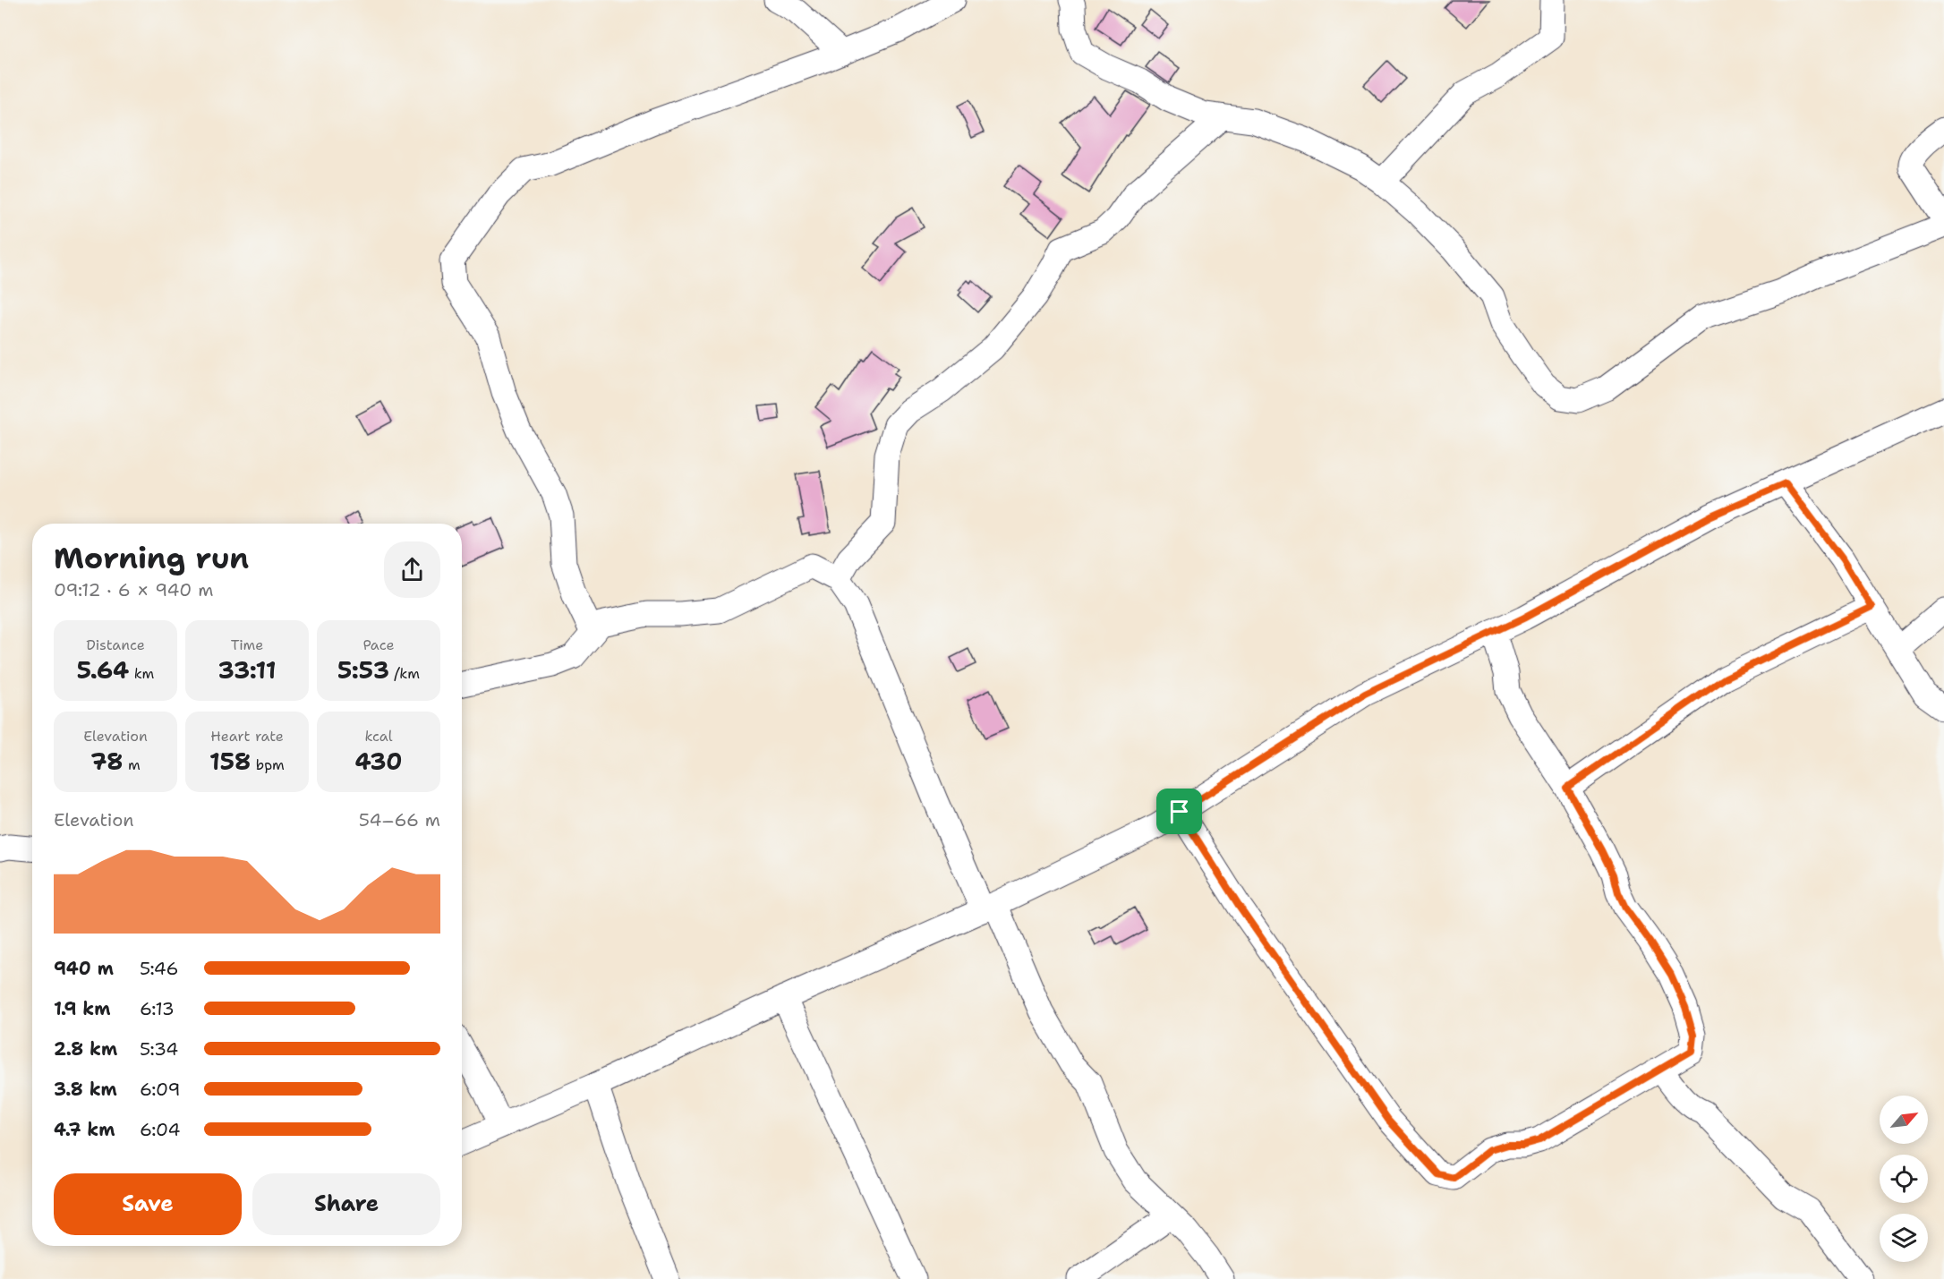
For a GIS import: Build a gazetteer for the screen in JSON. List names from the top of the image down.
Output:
{
  "north": "top right",
  "page": {
    "heading": ["Morning run", "09:12 · 6 × 940 m"],
    "stats": [
      ["Distance", "5.64 km"],
      ["Time", "33:11"],
      ["Pace", "5:53 /km"],
      ["Elevation", "78 m"],
      ["Heart rate", "158 bpm"],
      ["kcal", "430"]
    ],
    "chart": ["Elevation", "54–66 m"],
    "list": [
      {
        "name": "940 m",
        "note": "5:46"
      },
      {
        "name": "1.9 km",
        "note": "6:13"
      },
      {
        "name": "2.8 km",
        "note": "5:34"
      },
      {
        "name": "3.8 km",
        "note": "6:09"
      },
      {
        "name": "4.7 km",
        "note": "6:04"
      }
    ],
    "buttons": ["Save", "Share"]
  }
}
